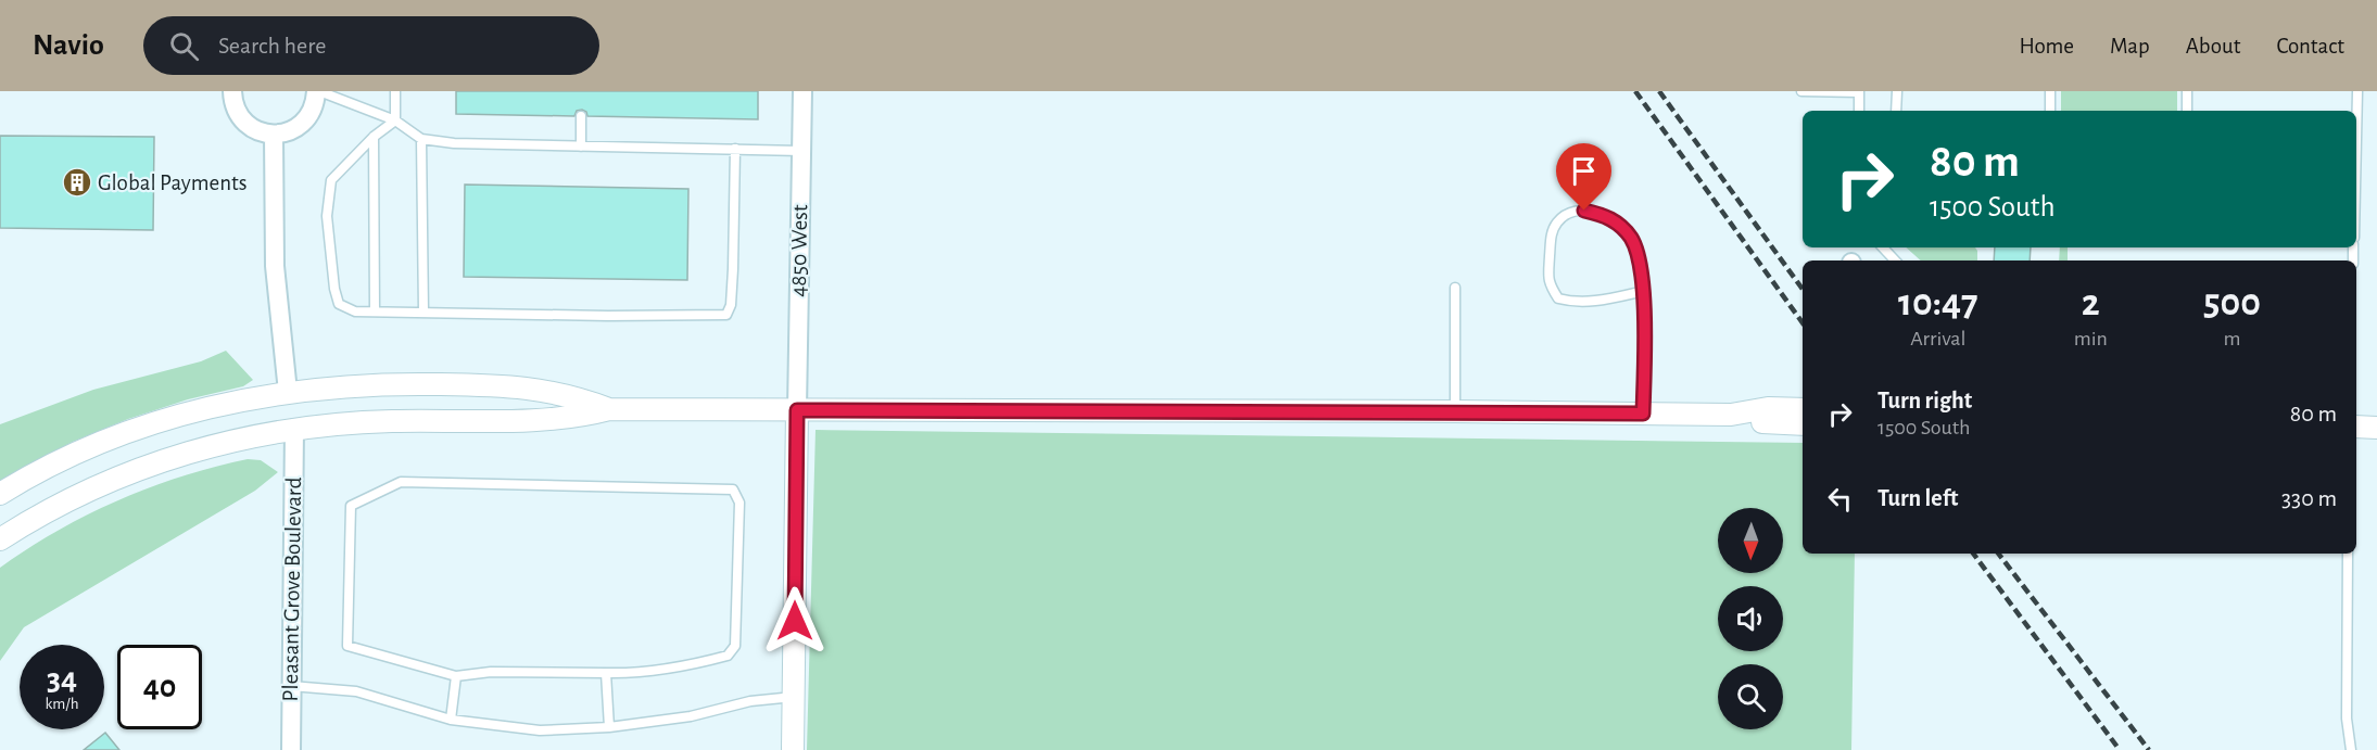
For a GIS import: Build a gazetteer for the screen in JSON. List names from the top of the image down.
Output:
{
  "streets": {
    "street": ["4850 West", "Pleasant Grove Boulevard"]
  },
  "places": {
    "building": ["Global Payments"]
  },
  "north": "bottom",
  "page": {
    "header": "Navio",
    "search": "Search here",
    "nav": [
      "Home",
      "Map",
      "About",
      "Contact"
    ],
    "turn": ["80 m", "1500 South"],
    "eta": [
      "10:47",
      "Arrival",
      "2",
      "min",
      "500",
      "m"
    ],
    "list": [
      {
        "name": "Turn right",
        "note": "1500 South",
        "value": "80 m"
      },
      {
        "name": "Turn left",
        "value": "330 m"
      }
    ],
    "speed": "34 km/h",
    "limit": "40"
  }
}
